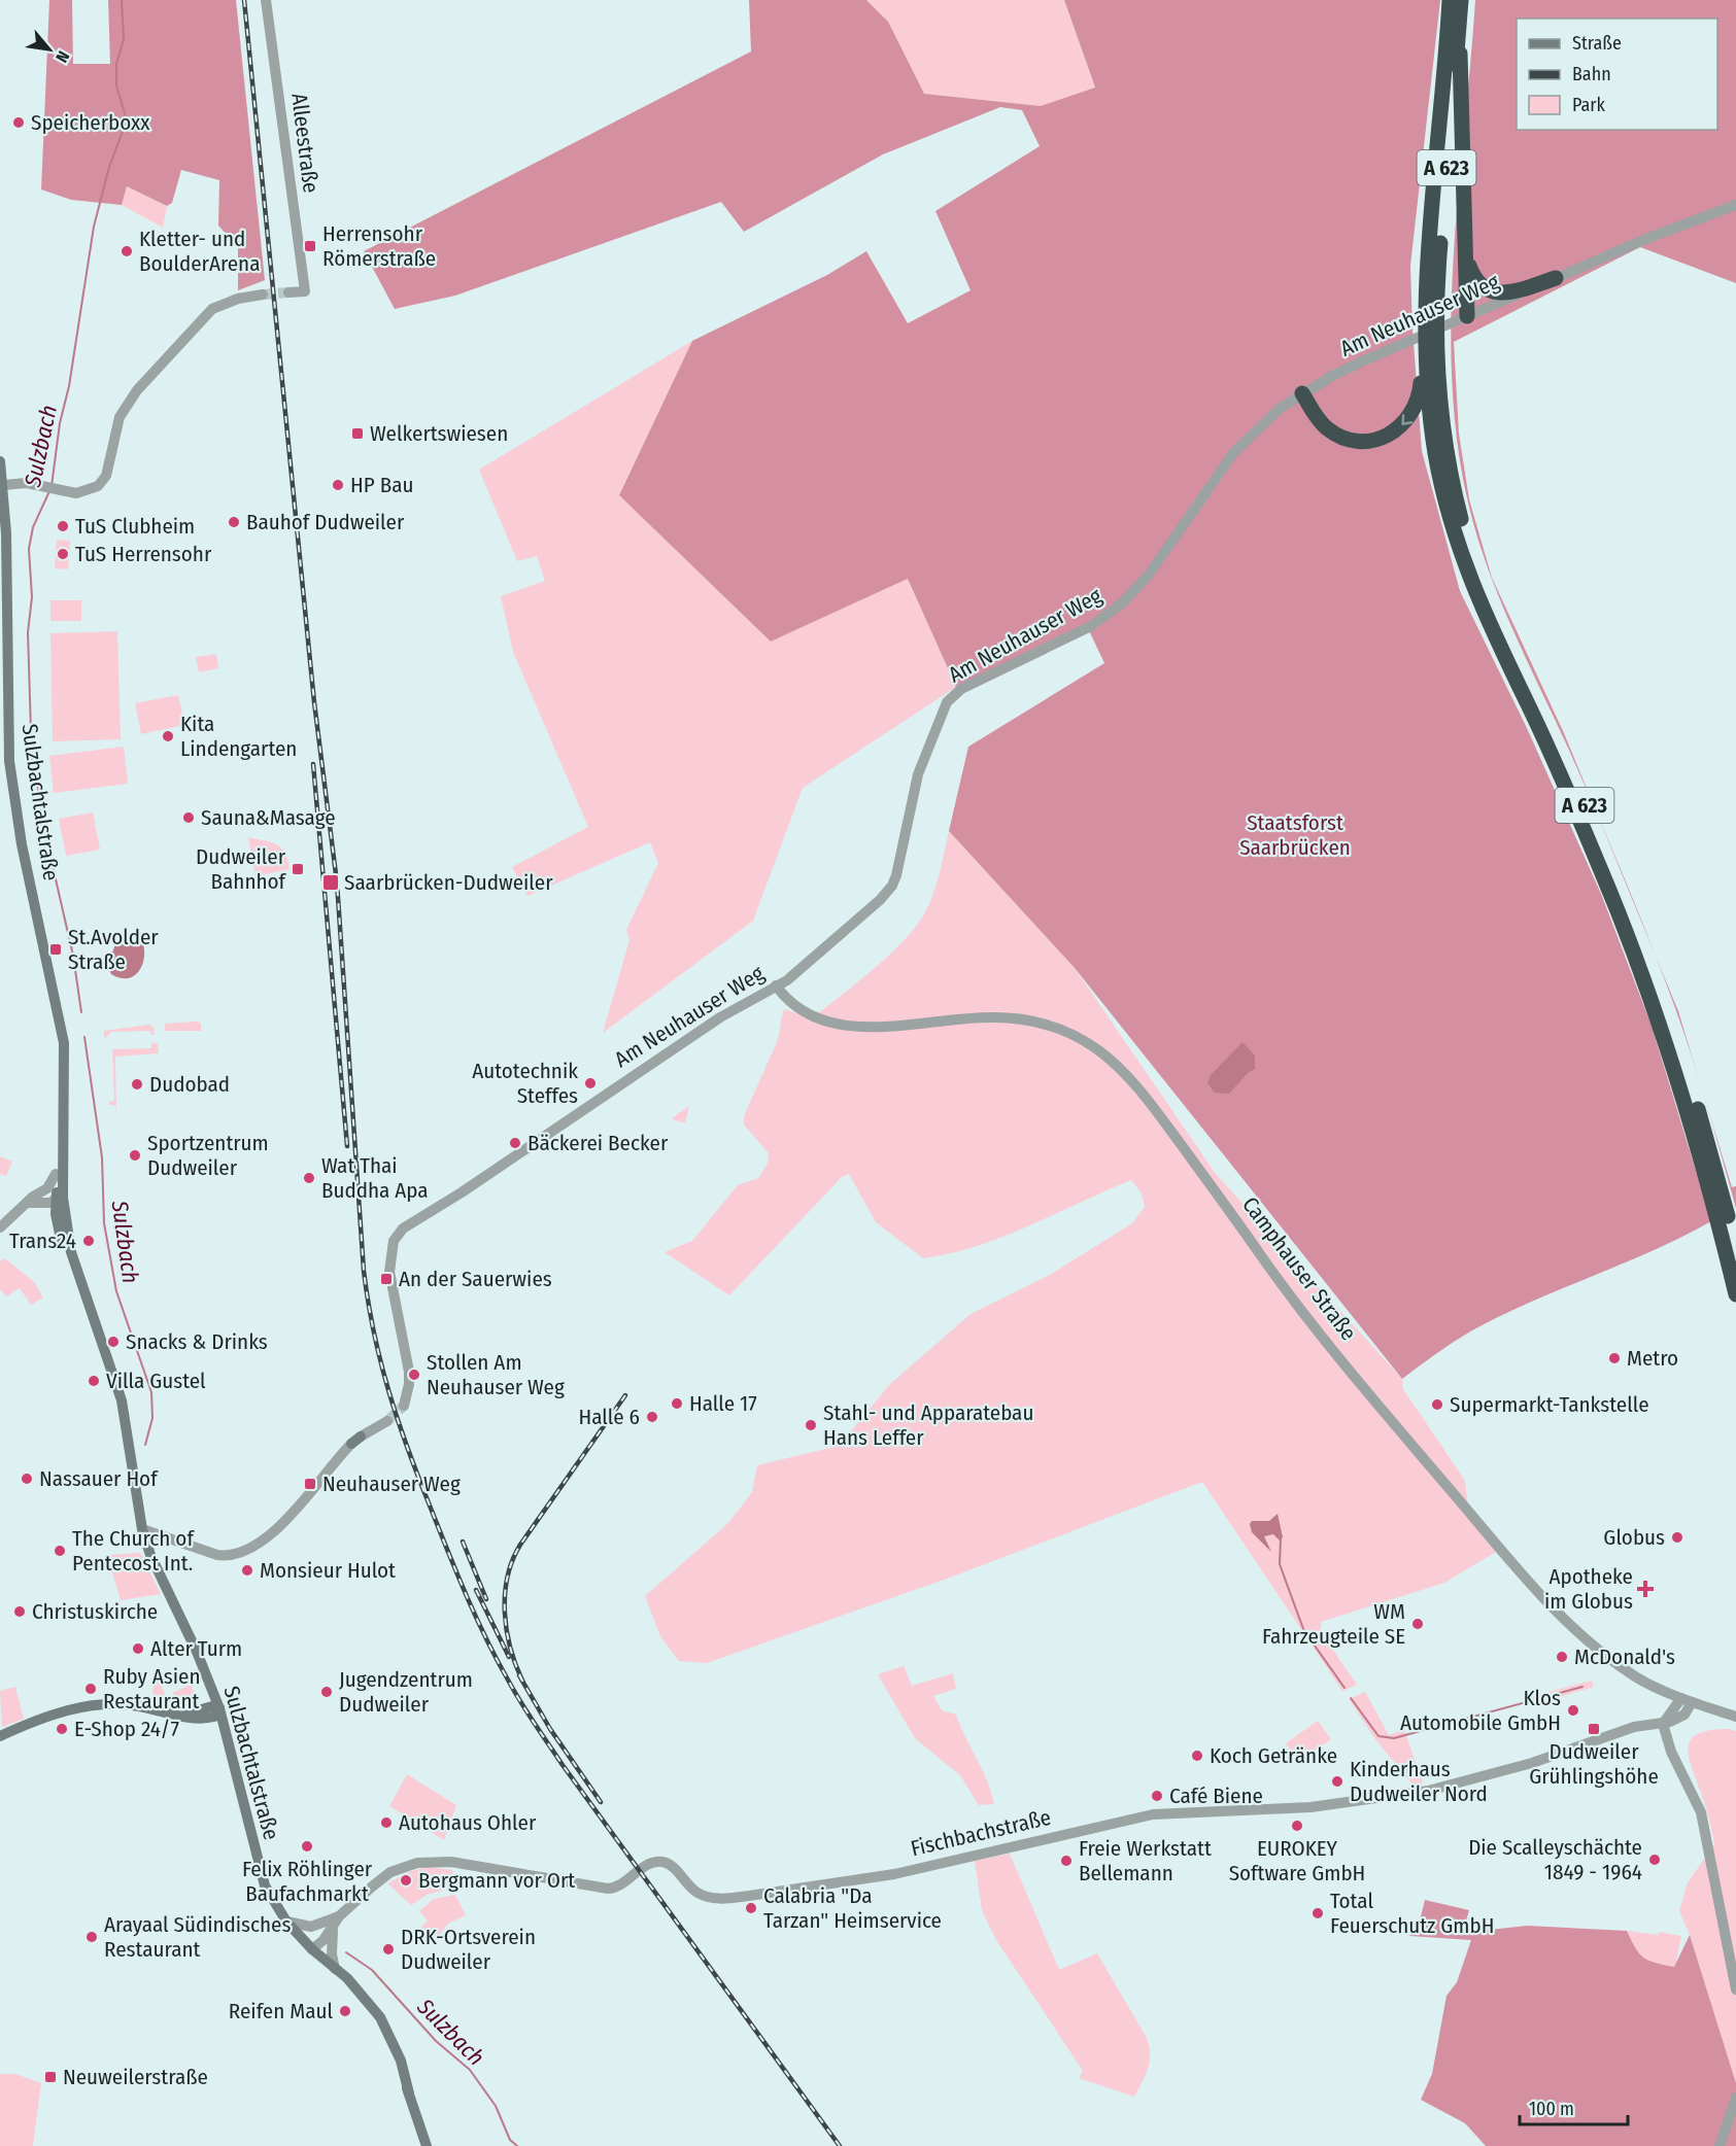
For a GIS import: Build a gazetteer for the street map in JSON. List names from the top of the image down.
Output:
{
  "streets": {
    "highway": ["A 623"],
    "main road": ["Sulzbachtalstraße"],
    "street": [
      "Alleestraße",
      "Am Neuhauser Weg",
      "Camphauser Straße",
      "Fischbachstraße"
    ]
  },
  "crossings": [
    ["Am Neuhauser Weg", "Camphauser Straße"],
    ["Sulzbachtalstraße", "Fischbachstraße"],
    ["Camphauser Straße", "Fischbachstraße"]
  ],
  "water": ["Sulzbach"],
  "parks": ["Staatsforst Saarbrücken"],
  "places": {
    "other": [
      "Speicherboxx",
      "Kletter- und BoulderArena",
      "HP Bau",
      "Bauhof Dudweiler",
      "TuS Clubheim",
      "TuS Herrensohr",
      "Kita Lindengarten",
      "Sauna&Masage",
      "Autotechnik Steffes",
      "Dudobad",
      "Bäckerei Becker",
      "Sportzentrum Dudweiler",
      "Wat Thai Buddha Apa",
      "Trans24",
      "Snacks & Drinks",
      "Metro",
      "Stollen Am Neuhauser Weg",
      "Villa Gustel",
      "Halle 17",
      "Supermarkt-Tankstelle",
      "Halle 6",
      "Stahl- und Apparatebau Hans Leffer",
      "Nassauer Hof",
      "Globus",
      "The Church of Pentecost Int.",
      "Monsieur Hulot",
      "Christuskirche",
      "WM Fahrzeugteile SE",
      "Alter Turm",
      "McDonald's",
      "Ruby Asien Restaurant",
      "Jugendzentrum Dudweiler",
      "Klos Automobile GmbH",
      "E-Shop 24/7",
      "Koch Getränke",
      "Kinderhaus Dudweiler Nord",
      "Café Biene",
      "Autohaus Ohler",
      "EUROKEY Software GmbH",
      "Felix Röhlinger Baufachmarkt",
      "Die Scalleyschächte 1849 - 1964",
      "Freie Werkstatt Bellemann",
      "Bergmann vor Ort",
      "Calabria \"Da Tarzan\" Heimservice",
      "Total Feuerschutz GmbH",
      "Arayaal Südindisches Restaurant",
      "DRK-Ortsverein Dudweiler",
      "Reifen Maul"
    ],
    "transit": [
      "Herrensohr Römerstraße",
      "Welkertswiesen",
      "Dudweiler Bahnhof",
      "Saarbrücken-Dudweiler",
      "St.Avolder Straße",
      "An der Sauerwies",
      "Neuhauser Weg",
      "Dudweiler Grühlingshöhe",
      "Neuweilerstraße"
    ],
    "health": ["Apotheke im Globus"]
  },
  "legend": ["Straße", "Bahn", "Park"],
  "scale_bar": "100 m",
  "north": "bottom right"
}
